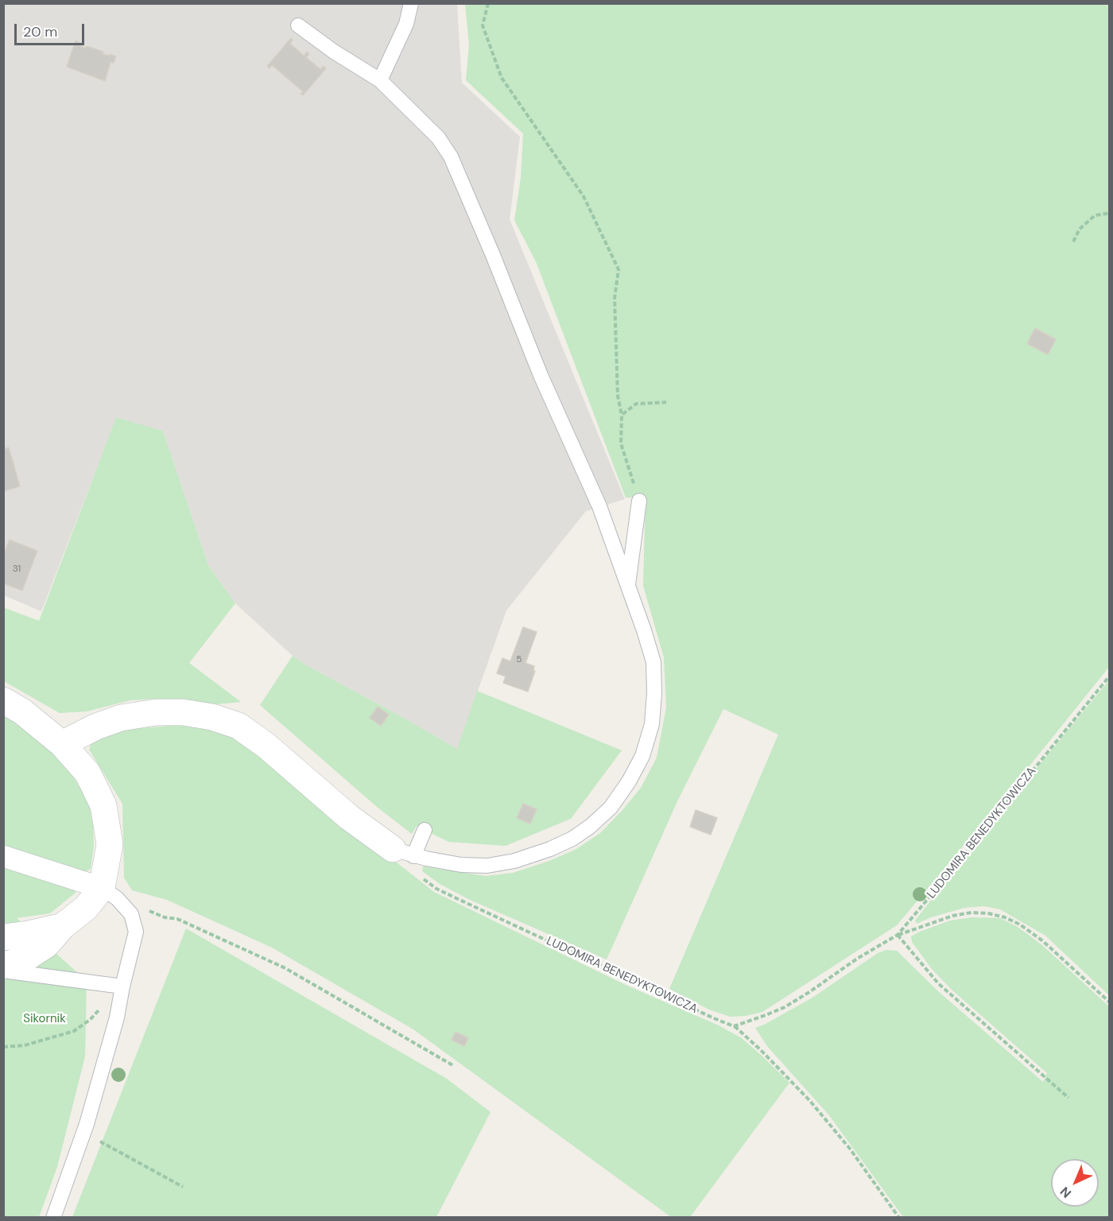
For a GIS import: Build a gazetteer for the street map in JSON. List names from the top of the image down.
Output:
{
  "streets": {
    "path": ["LUDOMIRA BENEDYKTOWICZA"]
  },
  "parks": ["Sikornik"],
  "house_numbers": ["31", "5"],
  "scale_bar": "20 m",
  "north": "bottom left"
}
